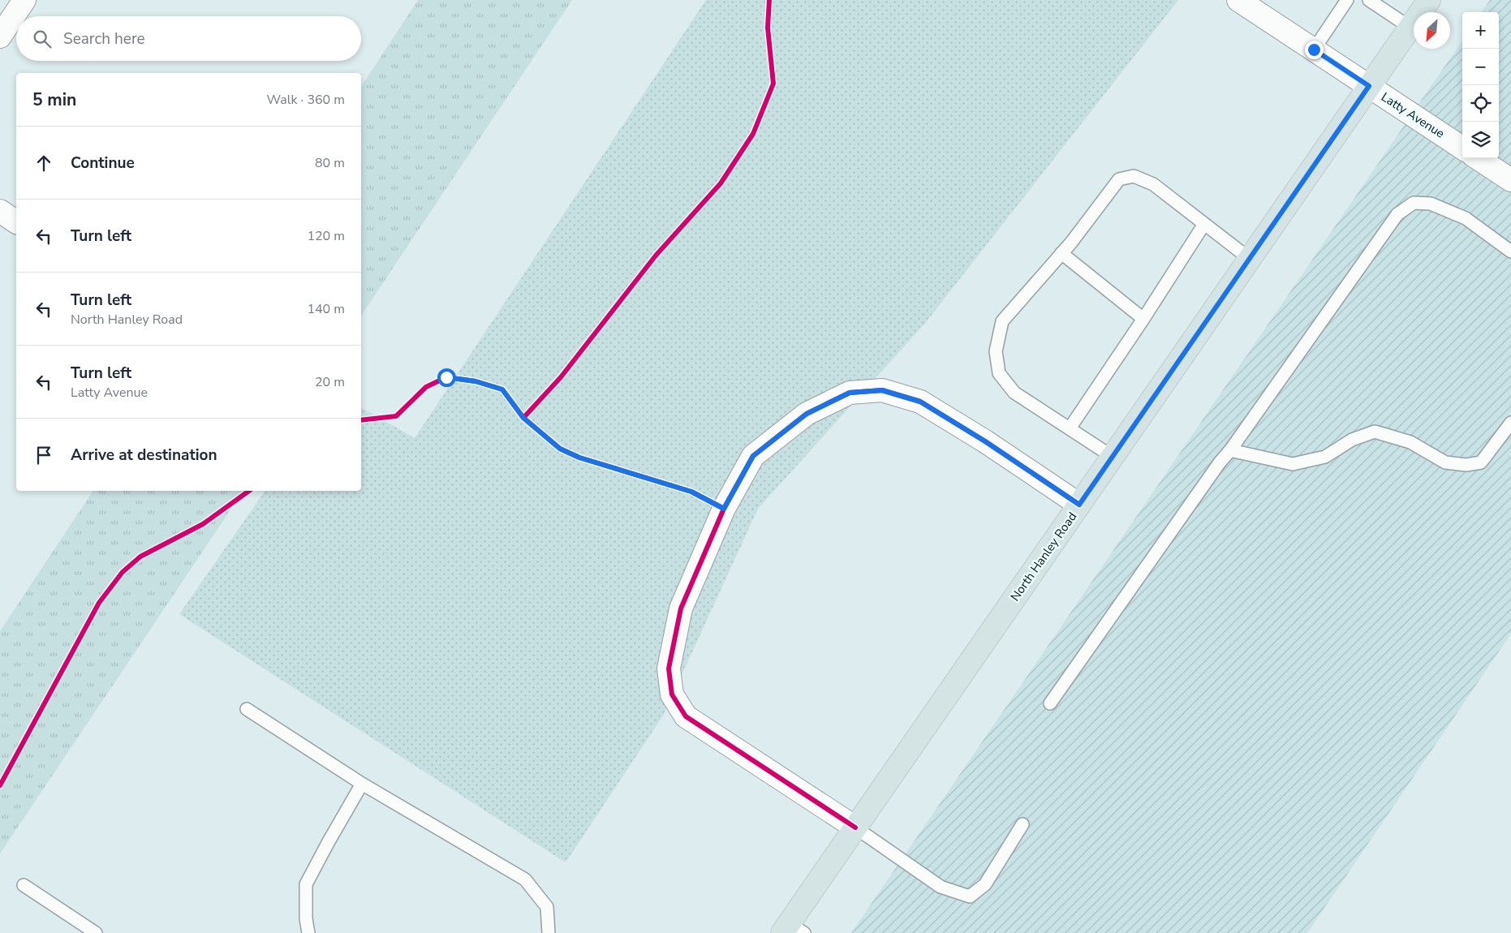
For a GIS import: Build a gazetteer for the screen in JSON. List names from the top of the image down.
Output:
{
  "streets": {
    "main road": ["North Hanley Road"],
    "street": ["Latty Avenue"]
  },
  "crossings": [
    ["Latty Avenue", "North Hanley Road"]
  ],
  "north": "bottom left",
  "page": {
    "map_buttons": ["+", "−"],
    "search": "Search here",
    "heading": ["5 min", "Walk · 360 m"],
    "list": [
      ["Continue", "80 m"],
      ["Turn left", "120 m"],
      ["Turn left", "North Hanley Road", "140 m"],
      ["Turn left", "Latty Avenue", "20 m"],
      "Arrive at destination"
    ]
  }
}
